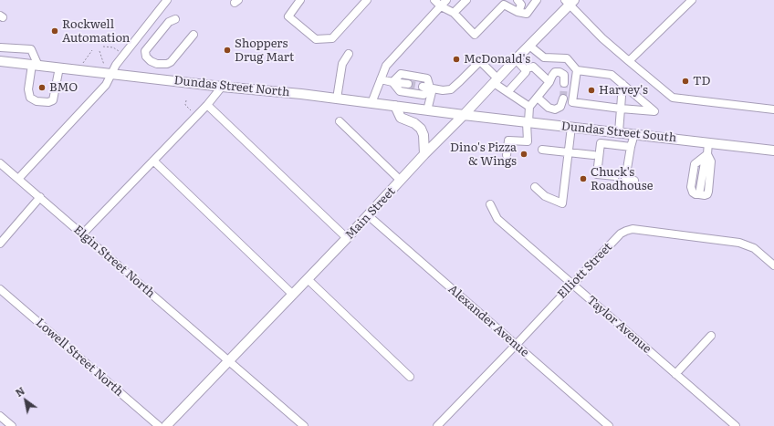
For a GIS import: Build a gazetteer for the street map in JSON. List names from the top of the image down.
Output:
{
  "streets": {
    "main road": ["Dundas Street North", "Dundas Street South", "Main Street"],
    "street": [
      "Elgin Street North",
      "Elliott Street",
      "Alexander Avenue",
      "Taylor Avenue",
      "Lowell Street North"
    ]
  },
  "crossings": [
    ["Dundas Street North", "Dundas Street South"],
    ["Dundas Street North", "Main Street"],
    ["Dundas Street South", "Main Street"],
    ["Main Street", "Elgin Street North"],
    ["Main Street", "Alexander Avenue"],
    ["Elliott Street", "Alexander Avenue"],
    ["Elliott Street", "Taylor Avenue"]
  ],
  "places": [
    "Rockwell Automation",
    "Shoppers Drug Mart",
    "McDonald's",
    "TD",
    "BMO",
    "Harvey's",
    "Dino's Pizza & Wings",
    "Chuck's Roadhouse"
  ],
  "north": "top left"
}
